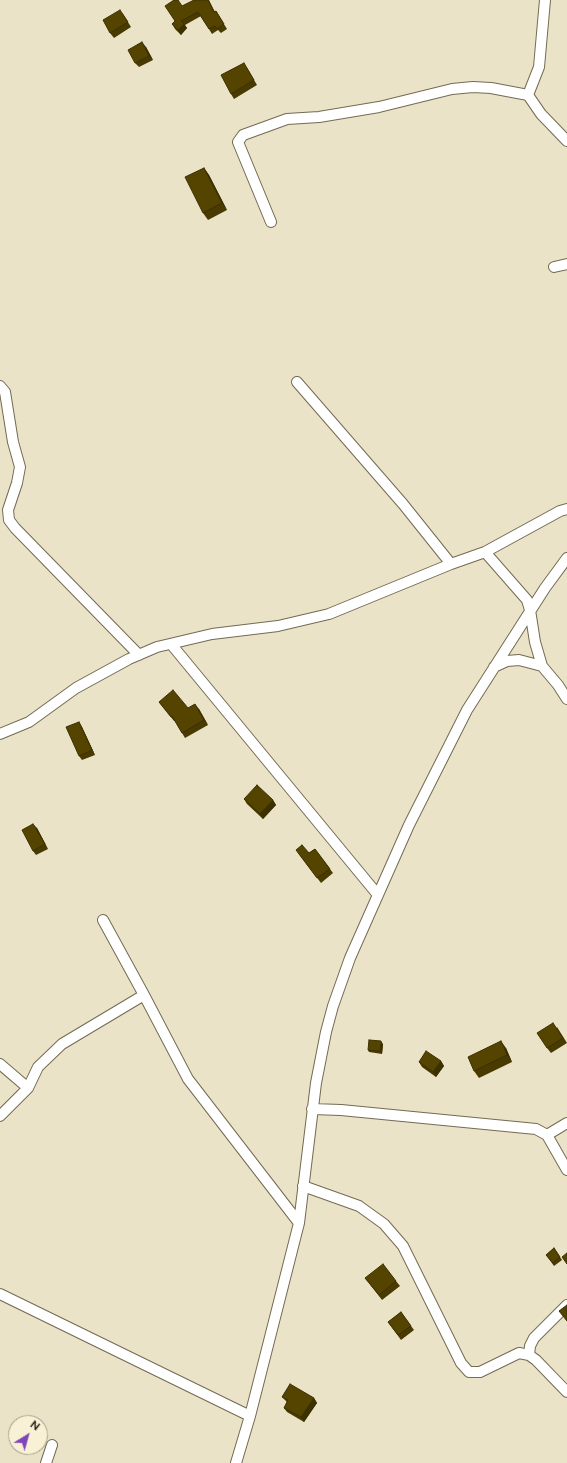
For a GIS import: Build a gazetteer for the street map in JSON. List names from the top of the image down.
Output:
{
  "north": "top right"
}
